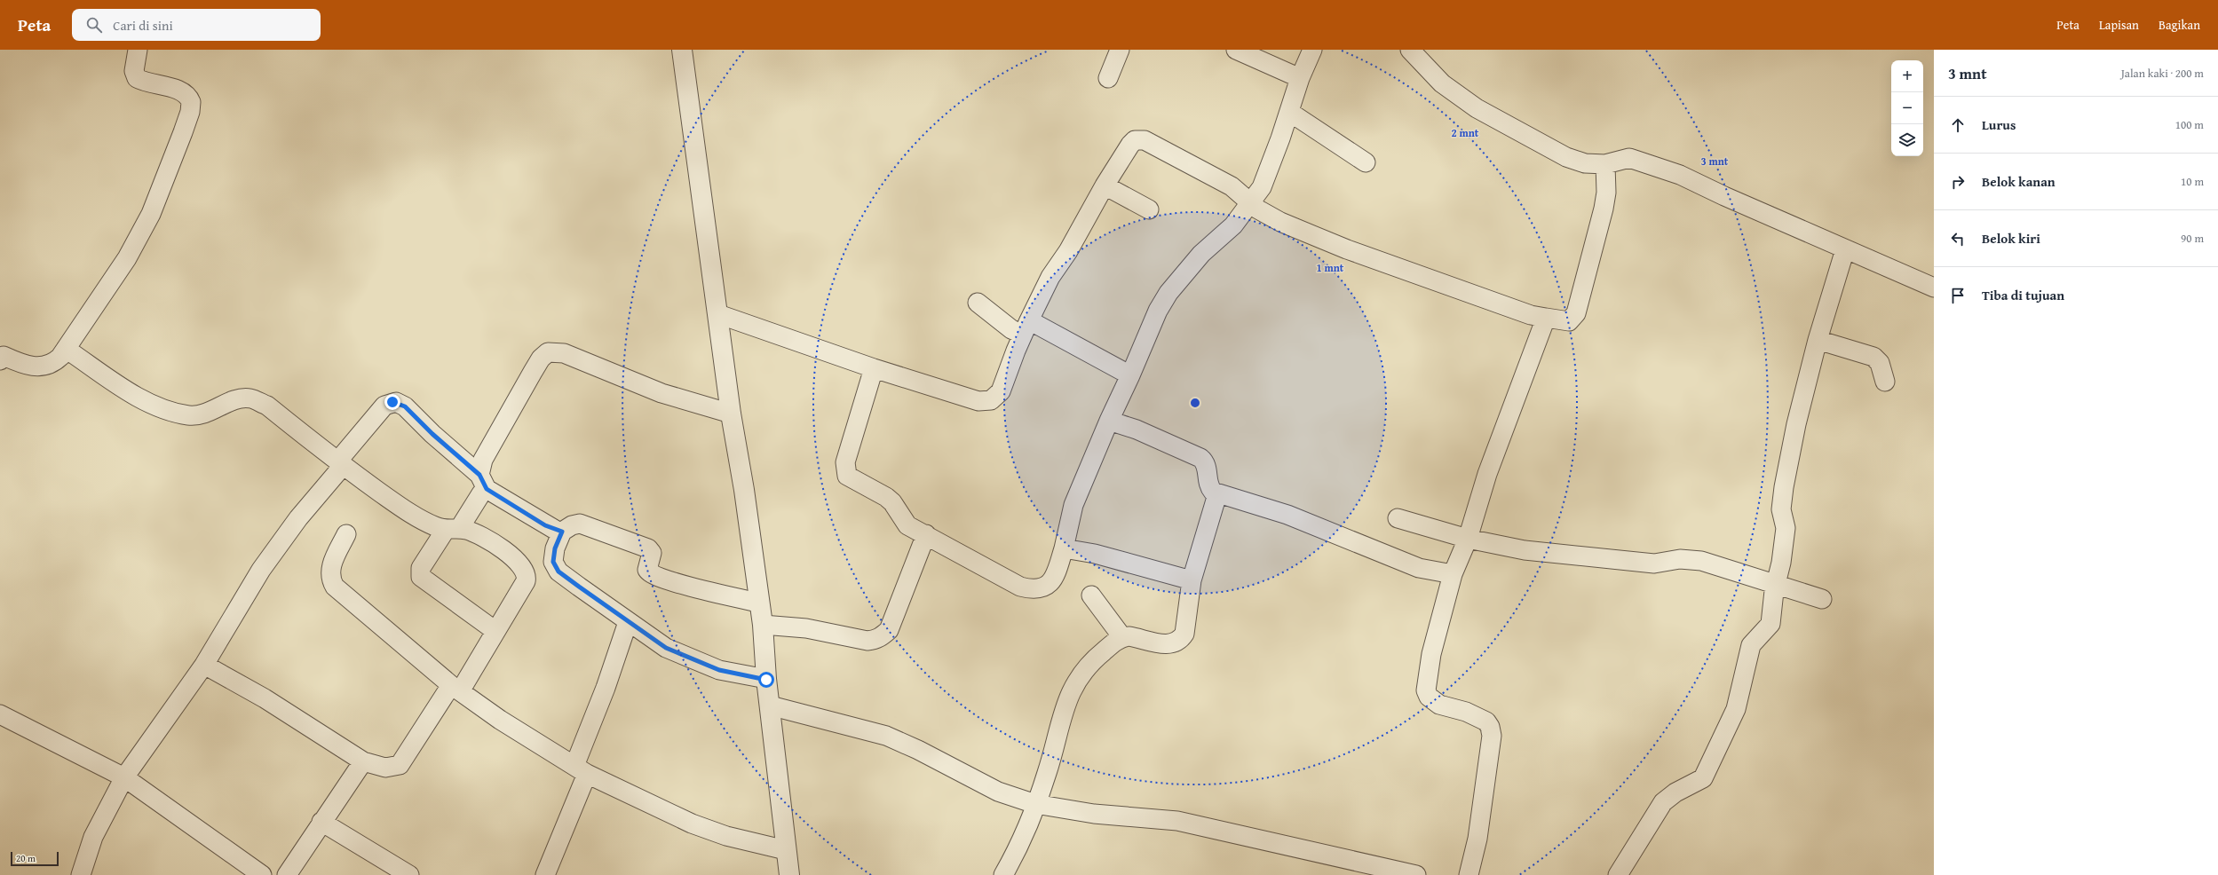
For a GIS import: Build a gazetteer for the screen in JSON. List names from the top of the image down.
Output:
{
  "scale_bar": "20 m",
  "page": {
    "header": "Peta",
    "search": "Cari di sini",
    "nav": ["Peta", "Lapisan", "Bagikan"],
    "heading": ["3 mnt", "Jalan kaki · 200 m"],
    "map_buttons": ["+", "−"],
    "list": [
      ["Lurus", "100 m"],
      ["Belok kanan", "10 m"],
      ["Belok kiri", "90 m"],
      "Tiba di tujuan"
    ],
    "scale": "20 m"
  },
  "rings": ["2 mnt", "3 mnt", "1 mnt"]
}
